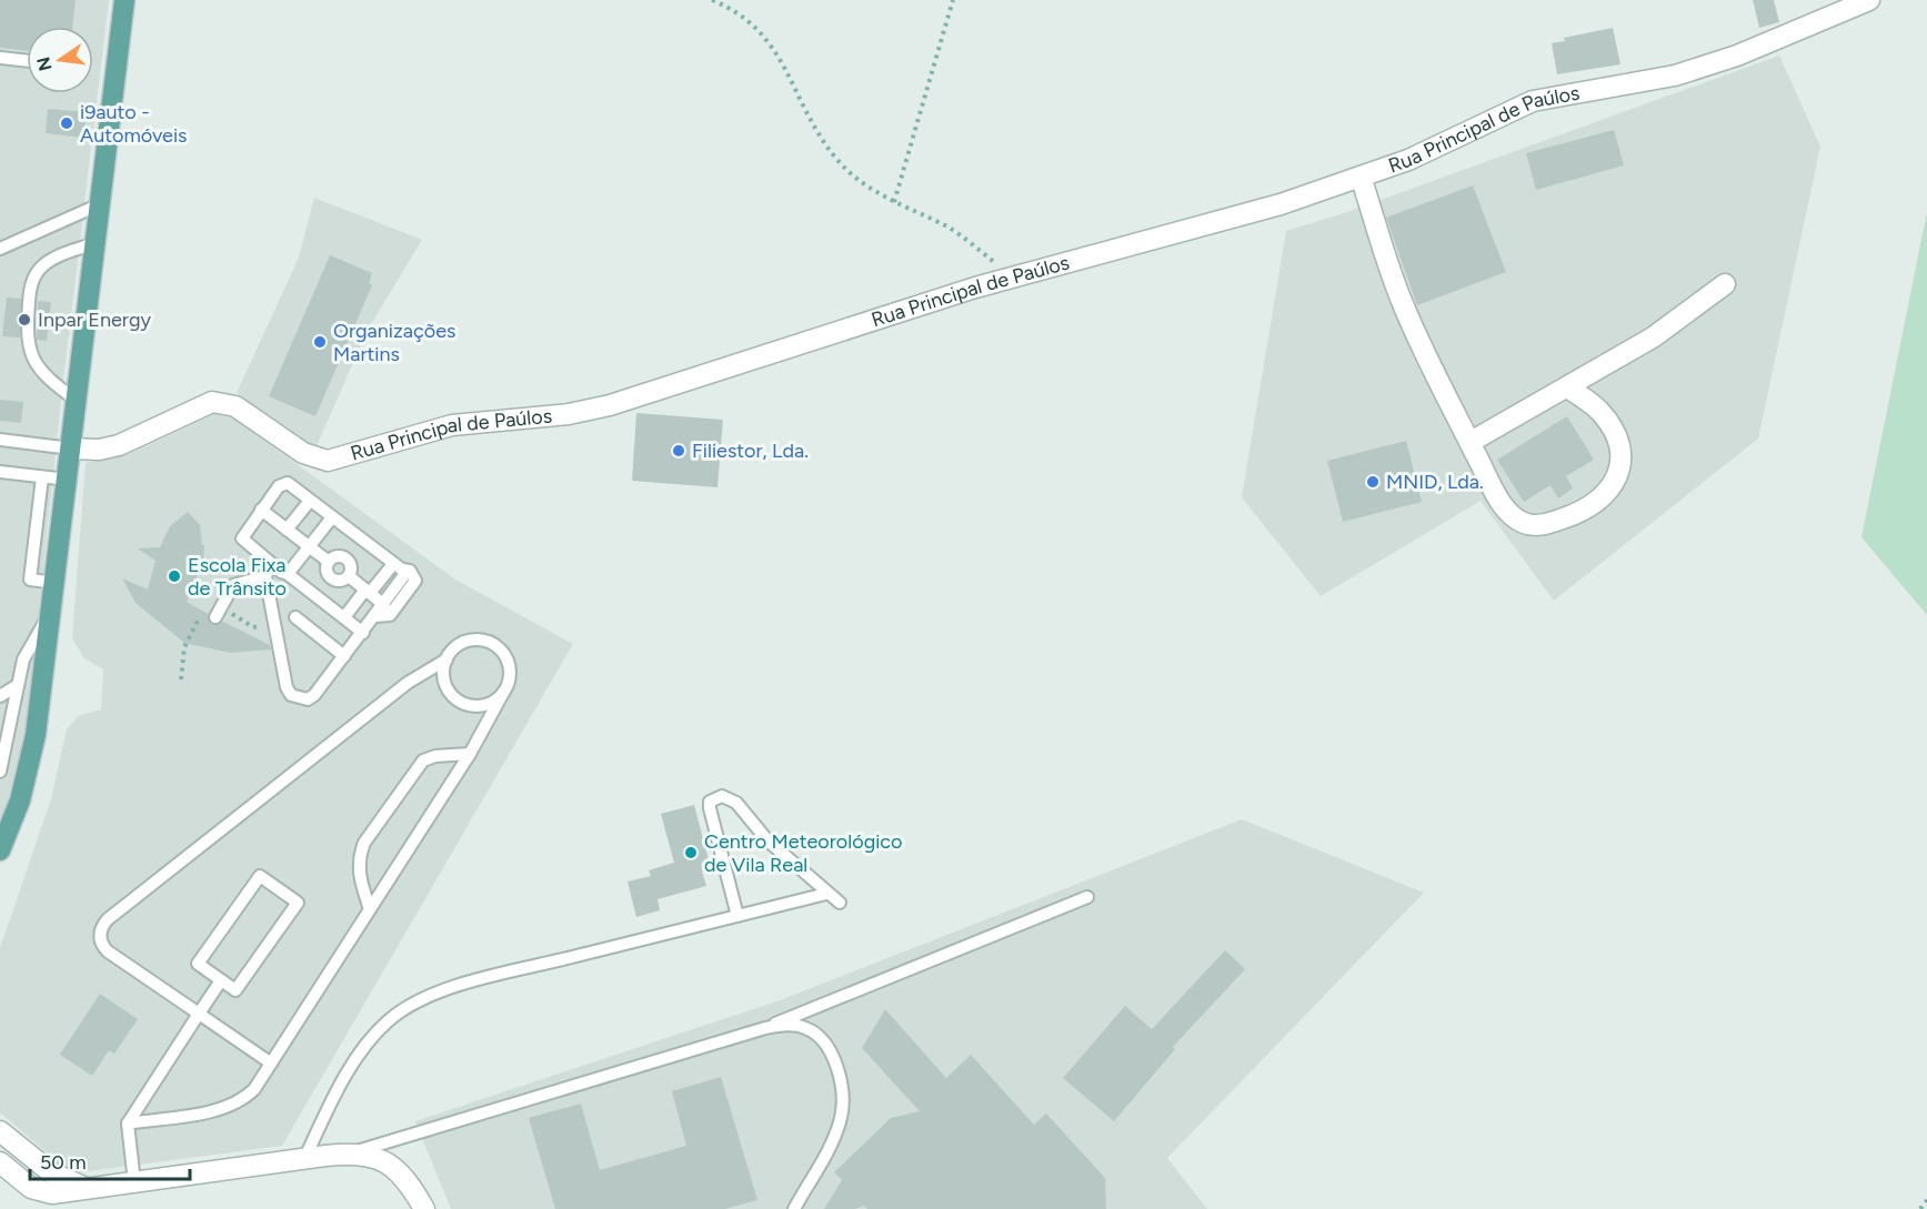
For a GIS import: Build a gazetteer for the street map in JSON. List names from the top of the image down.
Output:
{
  "streets": {
    "street": ["Rua Principal de Paúlos"]
  },
  "places": [
    "i9auto - Automóveis",
    "Inpar Energy",
    "Organizações Martins",
    "Filiestor, Lda.",
    "MNID, Lda.",
    "Escola Fixa de Trânsito",
    "Centro Meteorológico de Vila Real"
  ],
  "scale_bar": "50 m",
  "north": "left"
}
